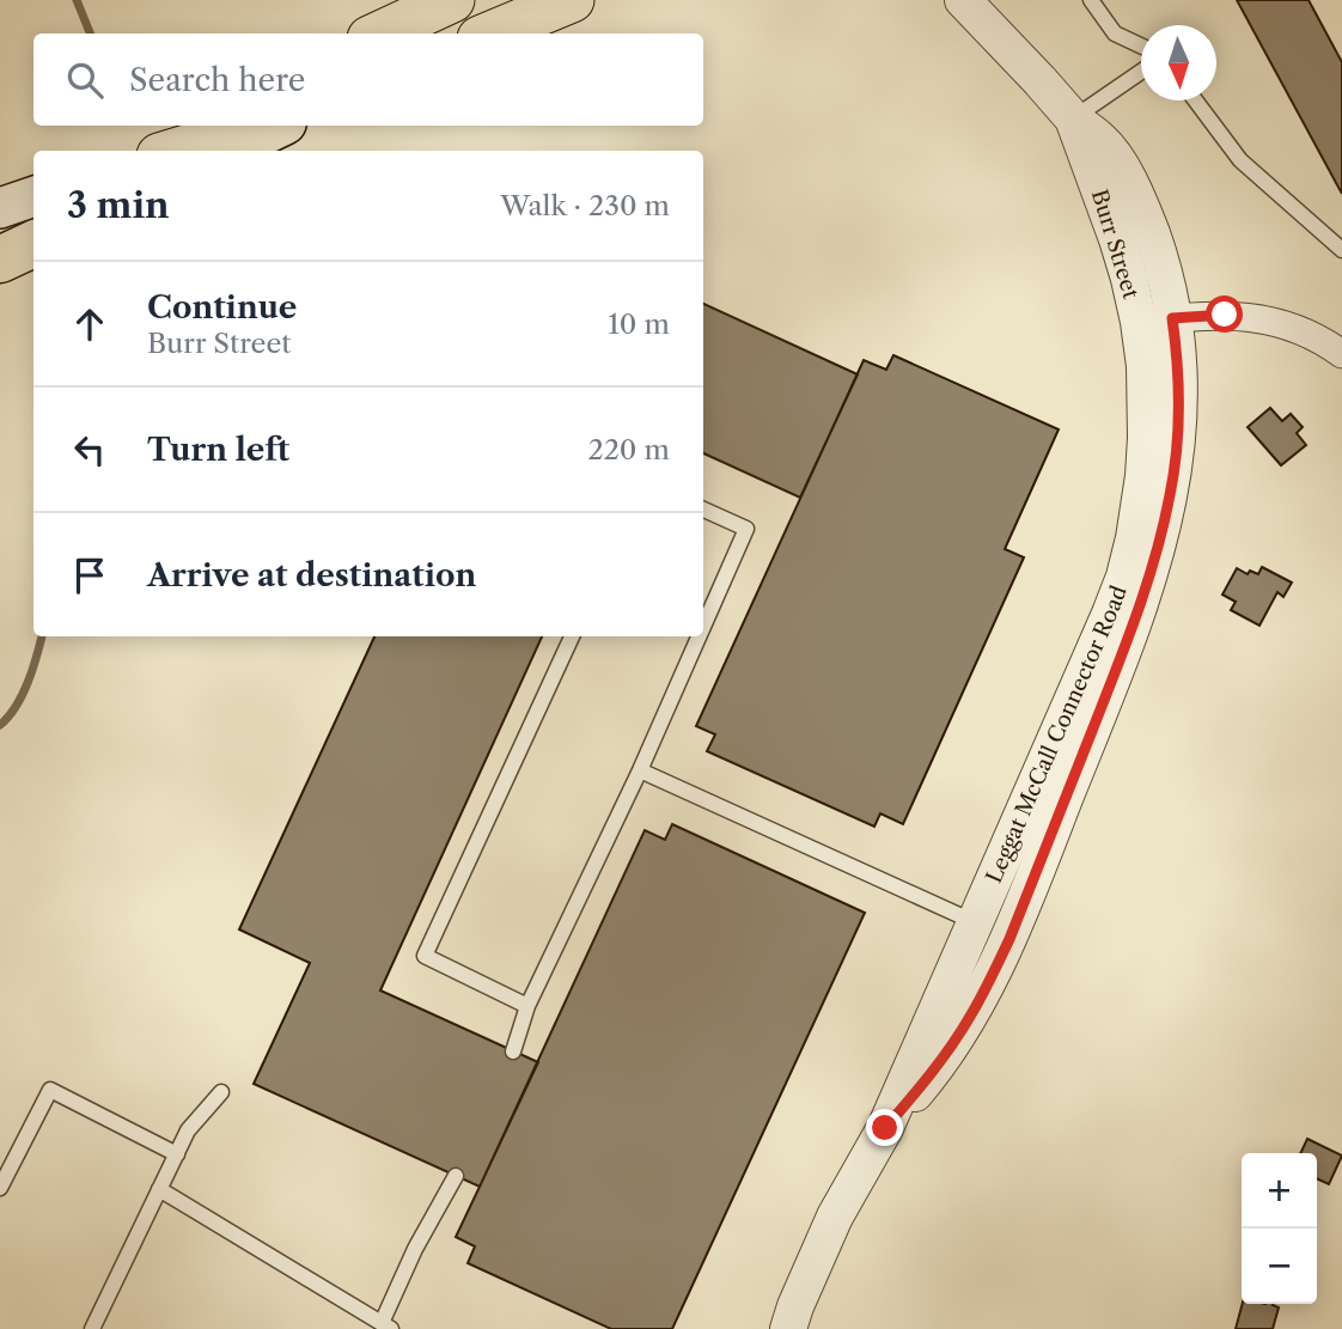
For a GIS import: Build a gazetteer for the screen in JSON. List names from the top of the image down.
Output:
{
  "streets": {
    "street": ["Burr Street", "Leggat McCall Connector Road"]
  },
  "crossings": [
    ["Burr Street", "Leggat McCall Connector Road"]
  ],
  "north": "bottom",
  "page": {
    "search": "Search here",
    "heading": ["3 min", "Walk · 230 m"],
    "list": [
      ["Continue", "Burr Street", "10 m"],
      ["Turn left", "220 m"],
      "Arrive at destination"
    ],
    "map_buttons": ["+", "−"]
  }
}
